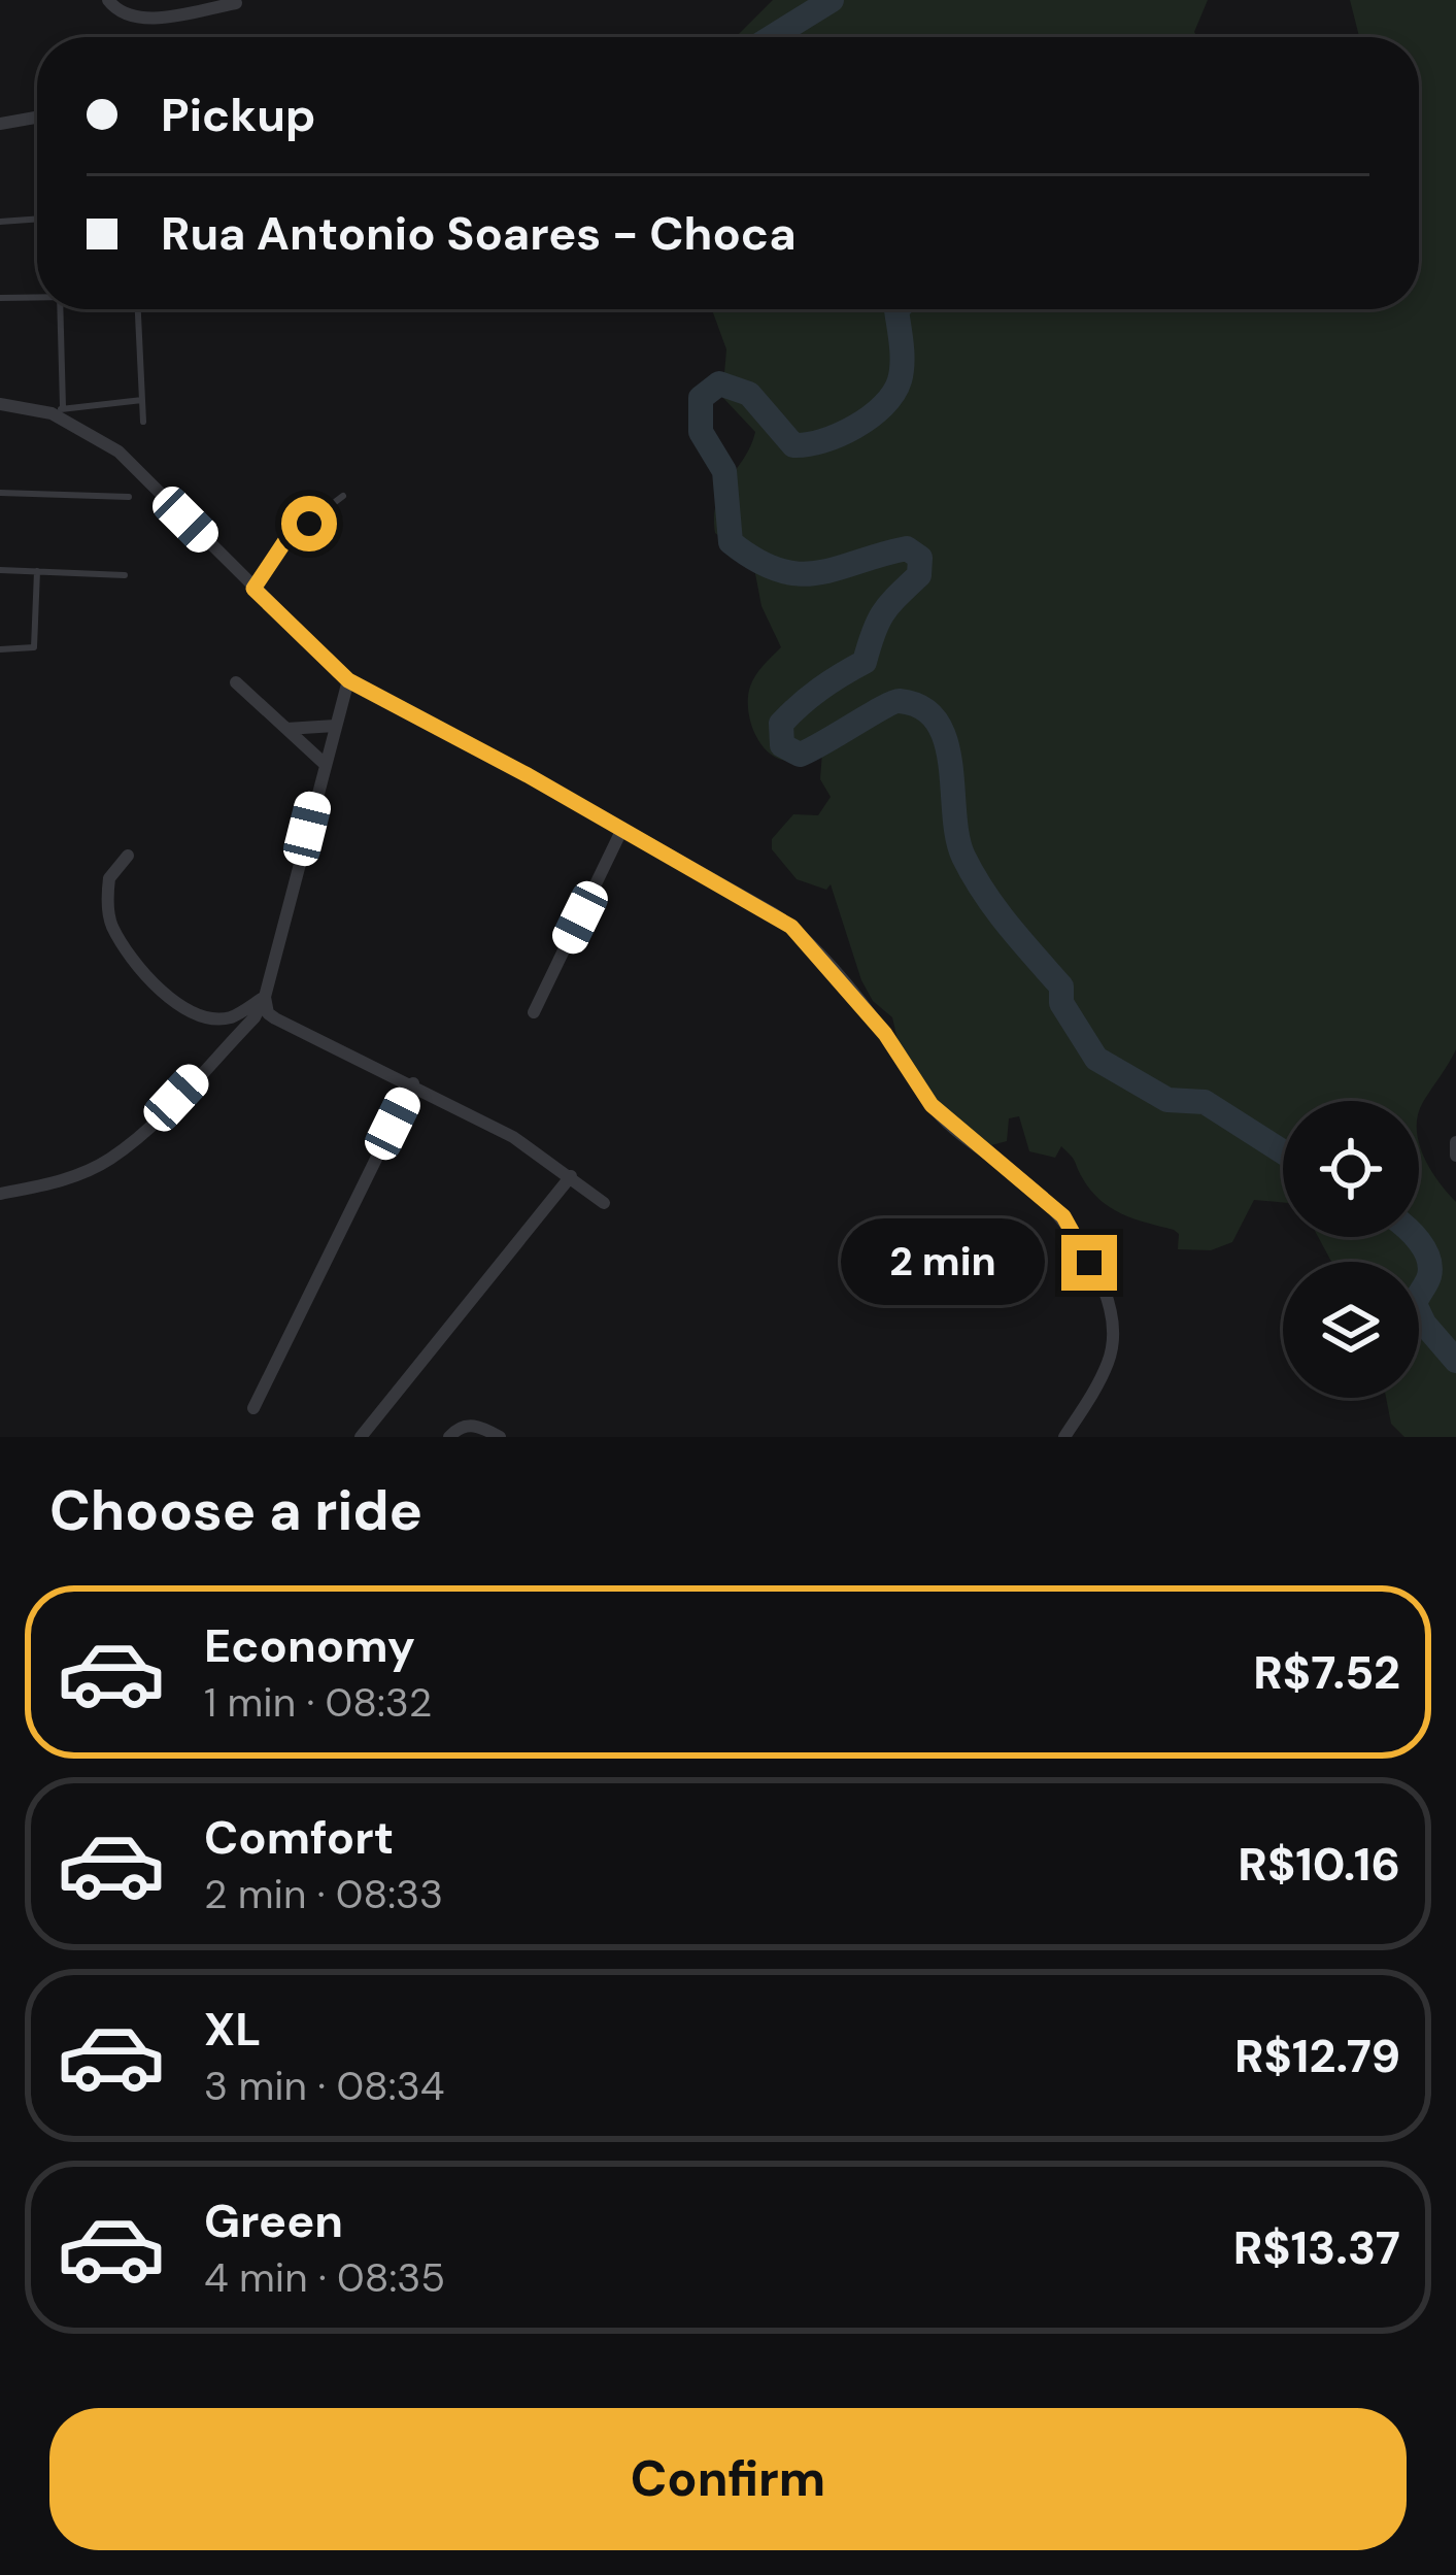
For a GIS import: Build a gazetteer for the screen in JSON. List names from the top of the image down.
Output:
{
  "page": {
    "banner": ["Pickup", "Rua Antonio Soares - Choca"],
    "bubble": "2 min",
    "heading": "Choose a ride",
    "list": [
      {
        "name": "Economy",
        "note": "1 min · 08:32",
        "value": "R$7.52"
      },
      {
        "name": "Comfort",
        "note": "2 min · 08:33",
        "value": "R$10.16"
      },
      {
        "name": "XL",
        "note": "3 min · 08:34",
        "value": "R$12.79"
      },
      {
        "name": "Green",
        "note": "4 min · 08:35",
        "value": "R$13.37"
      }
    ],
    "buttons": "Confirm"
  }
}
